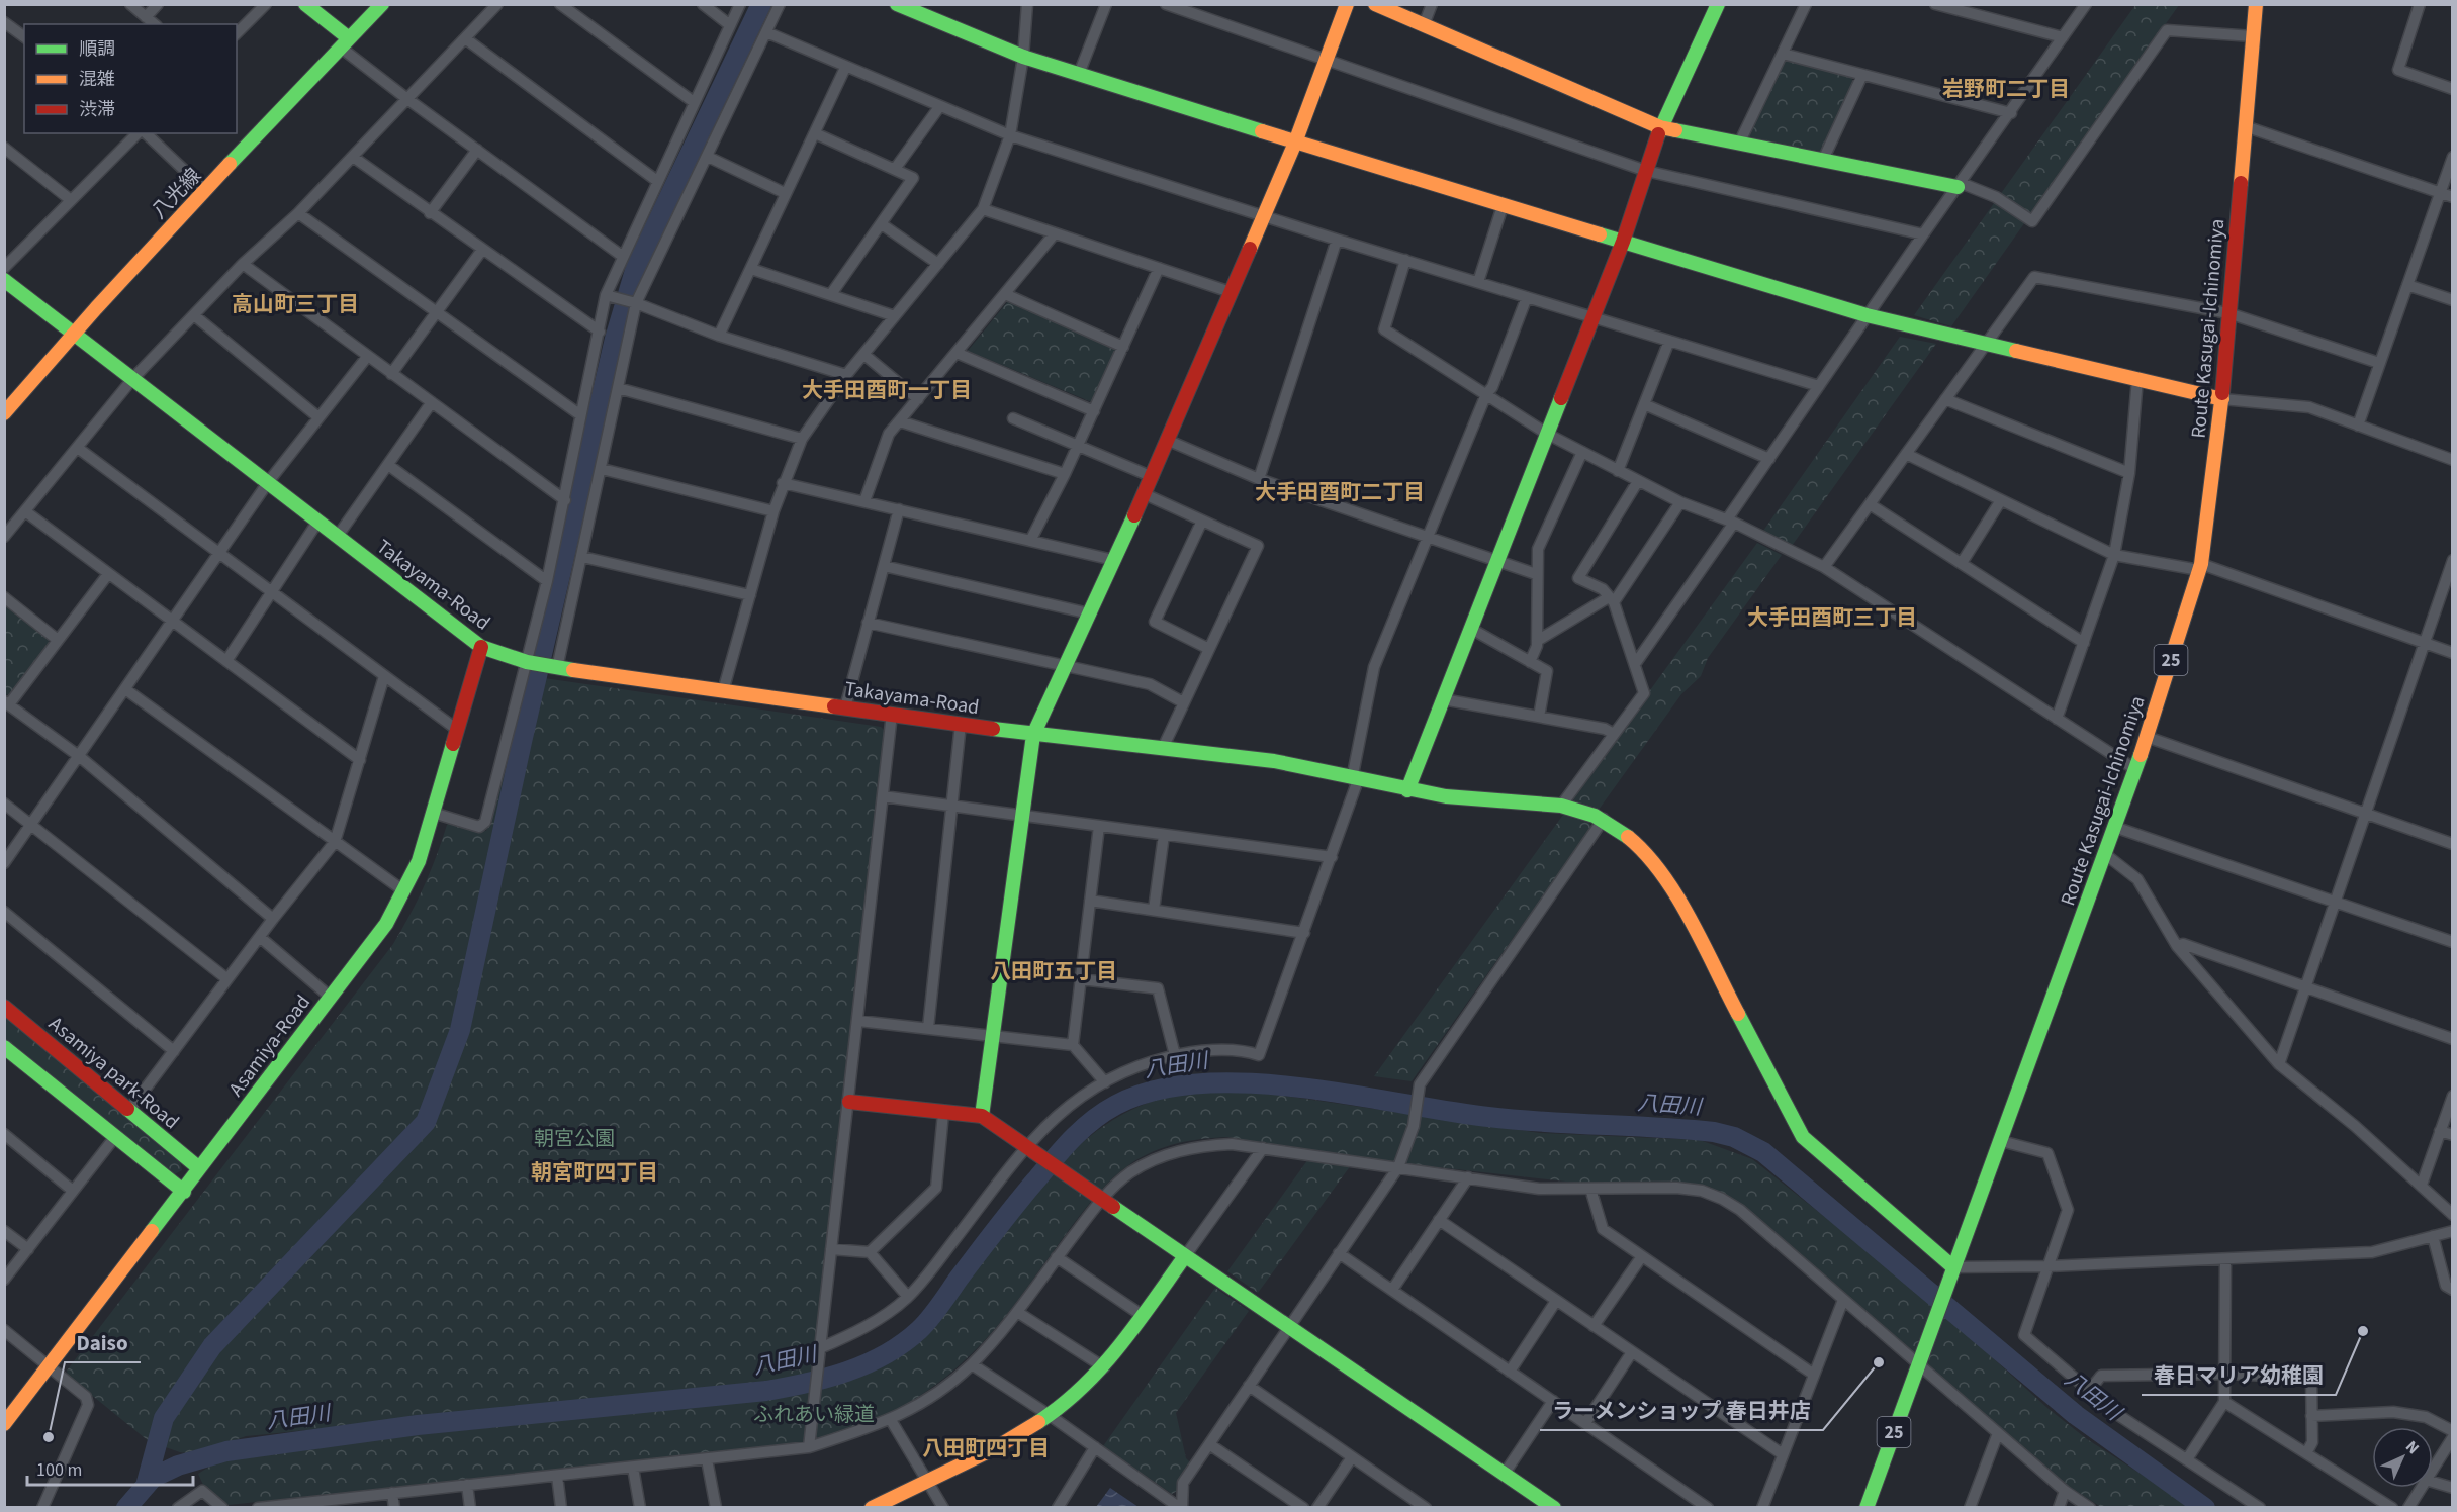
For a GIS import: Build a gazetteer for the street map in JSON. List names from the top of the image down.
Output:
{
  "streets": {
    "street": [
      "八光線",
      "Route Kasugai-Ichinomiya",
      "Takayama-Road",
      "25",
      "Asamiya-Road",
      "Asamiya park-Road"
    ]
  },
  "crossings": [
    ["八光線", "Takayama-Road"],
    ["Route Kasugai-Ichinomiya", "Takayama-Road"],
    ["Takayama-Road", "Asamiya-Road"],
    ["Asamiya-Road", "Asamiya park-Road"]
  ],
  "districts": [
    "岩野町二丁目",
    "高山町三丁目",
    "大手田酉町一丁目",
    "大手田酉町二丁目",
    "大手田酉町三丁目",
    "八田町五丁目",
    "朝宮町四丁目",
    "八田町四丁目"
  ],
  "water": ["八田川"],
  "parks": ["朝宮公園", "ふれあい緑道"],
  "places": ["春日マリア幼稚園", "ラーメンショップ 春日井店", "Daiso"],
  "legend": ["順調", "混雑", "渋滞"],
  "scale_bar": "100 m",
  "north": "top right"
}
